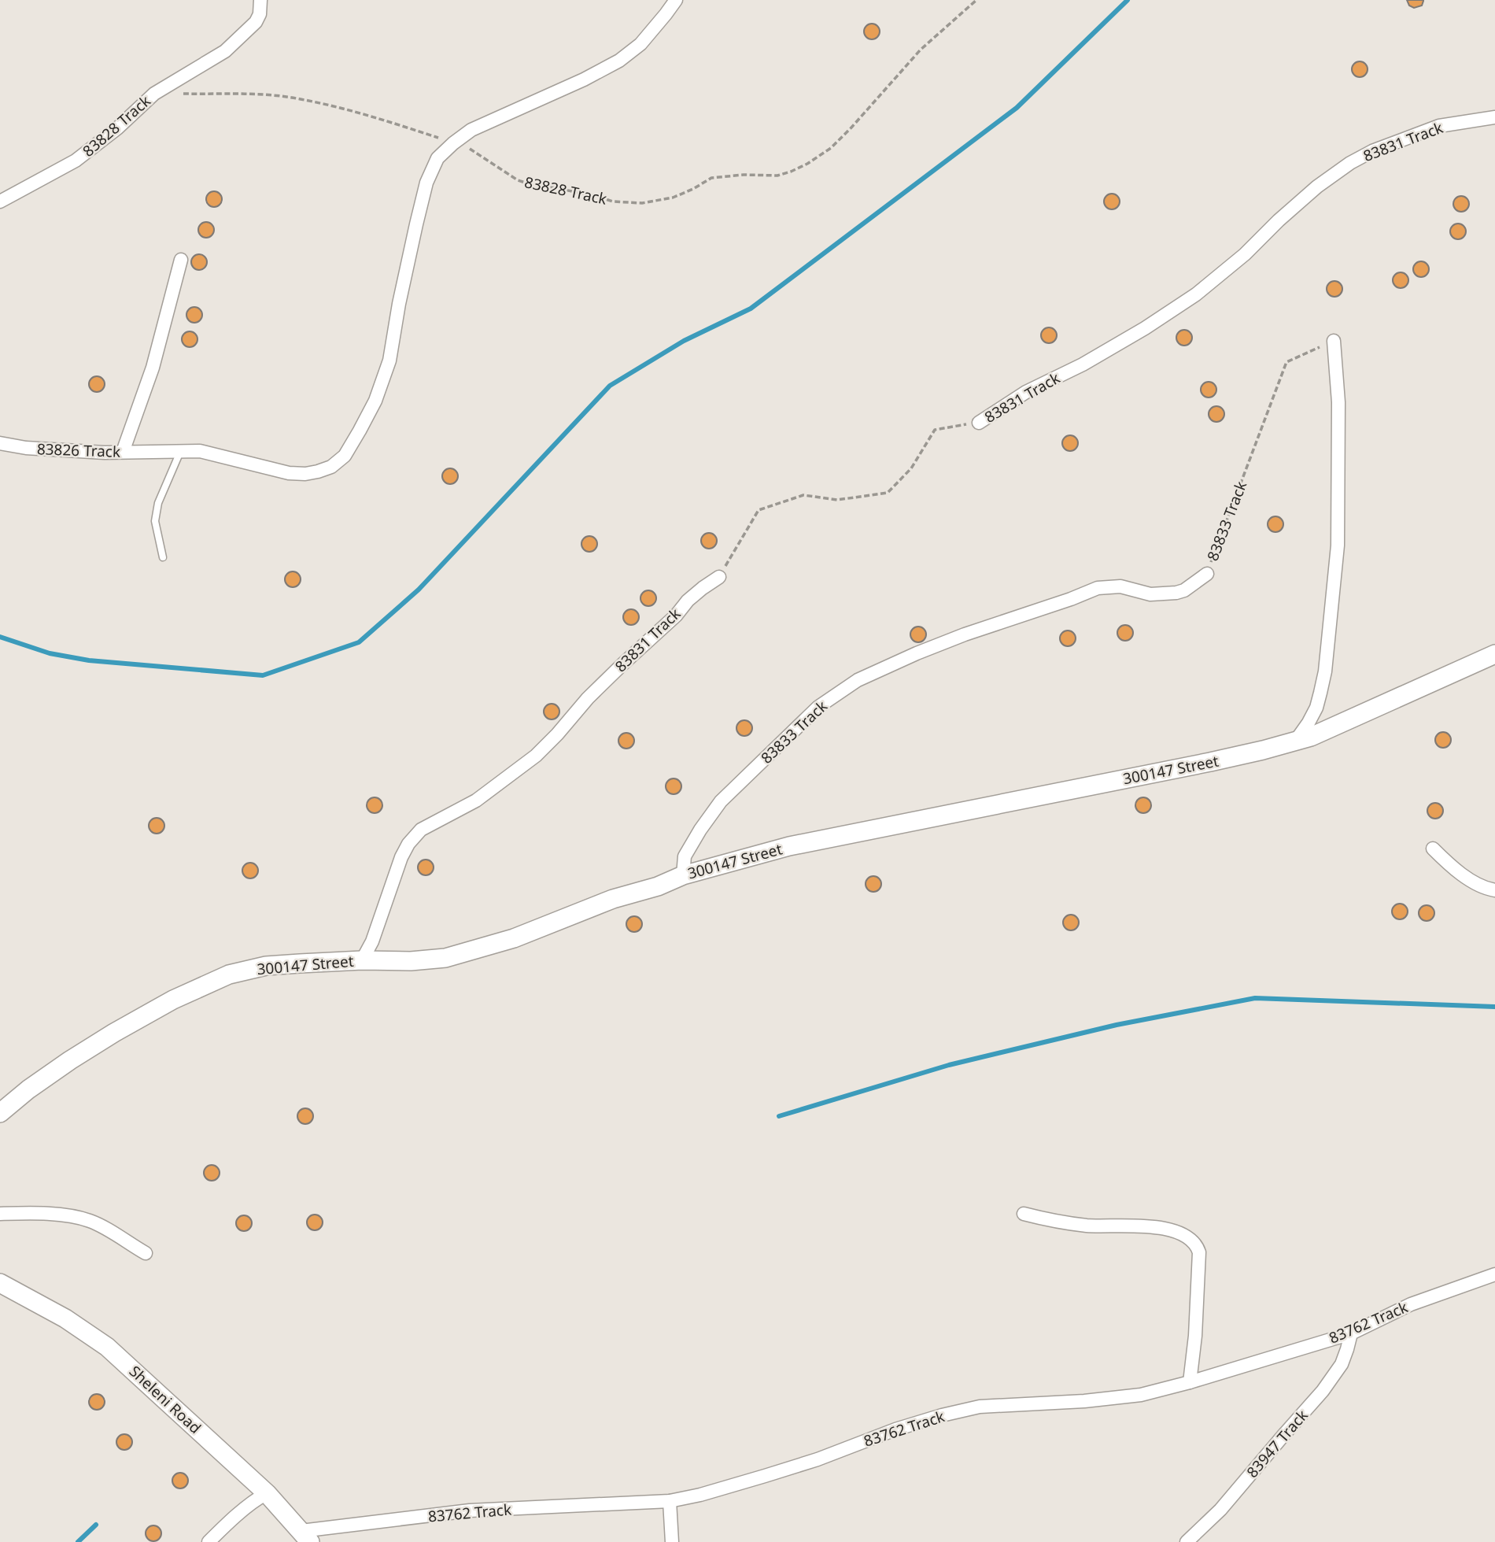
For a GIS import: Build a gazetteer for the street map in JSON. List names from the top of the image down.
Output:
{
  "streets": {
    "street": [
      "83828 Track",
      "83831 Track",
      "83826 Track",
      "83833 Track",
      "300147 Street",
      "83762 Track",
      "Sheleni Road",
      "83947 Track"
    ]
  },
  "crossings": [
    ["83828 Track", "83826 Track"],
    ["83831 Track", "300147 Street"],
    ["83833 Track", "300147 Street"],
    ["83762 Track", "Sheleni Road"],
    ["83762 Track", "83947 Track"]
  ]
}
